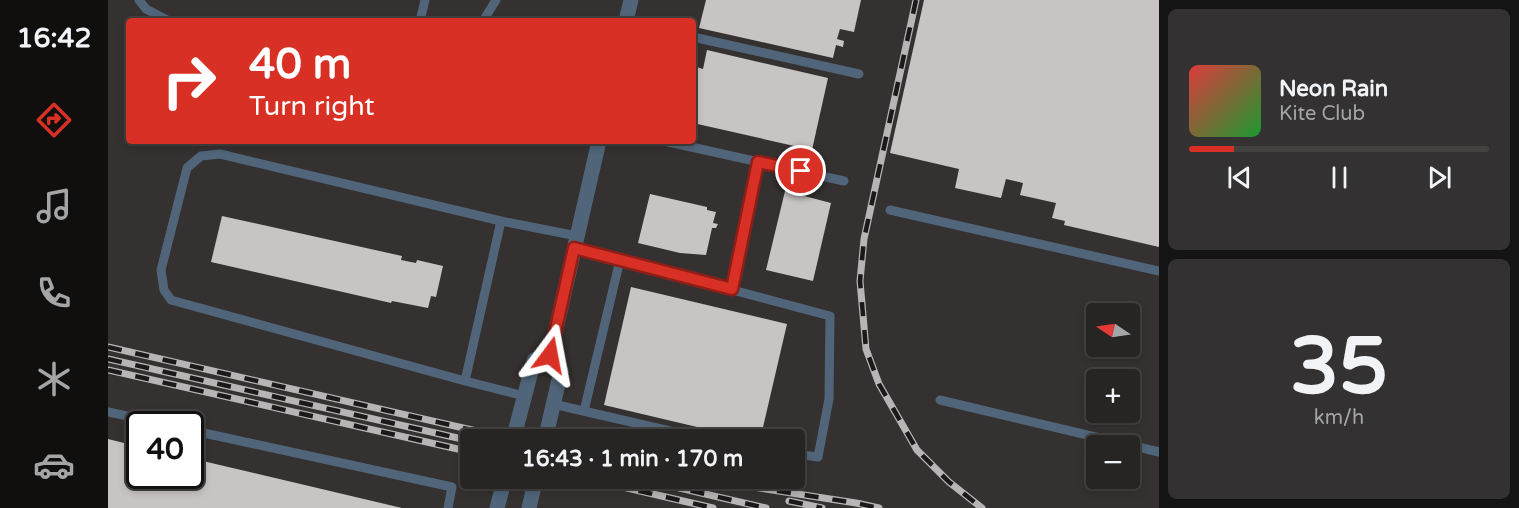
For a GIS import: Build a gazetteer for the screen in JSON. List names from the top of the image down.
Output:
{
  "north": "left",
  "page": {
    "tabs": "16:42",
    "turn": ["40 m", "Turn right"],
    "song": ["Neon Rain", "Kite Club"],
    "tile": ["35", "km/h"],
    "map_buttons": ["+", "−"],
    "limit": "40",
    "trip": "16:43 · 1 min · 170 m"
  }
}
